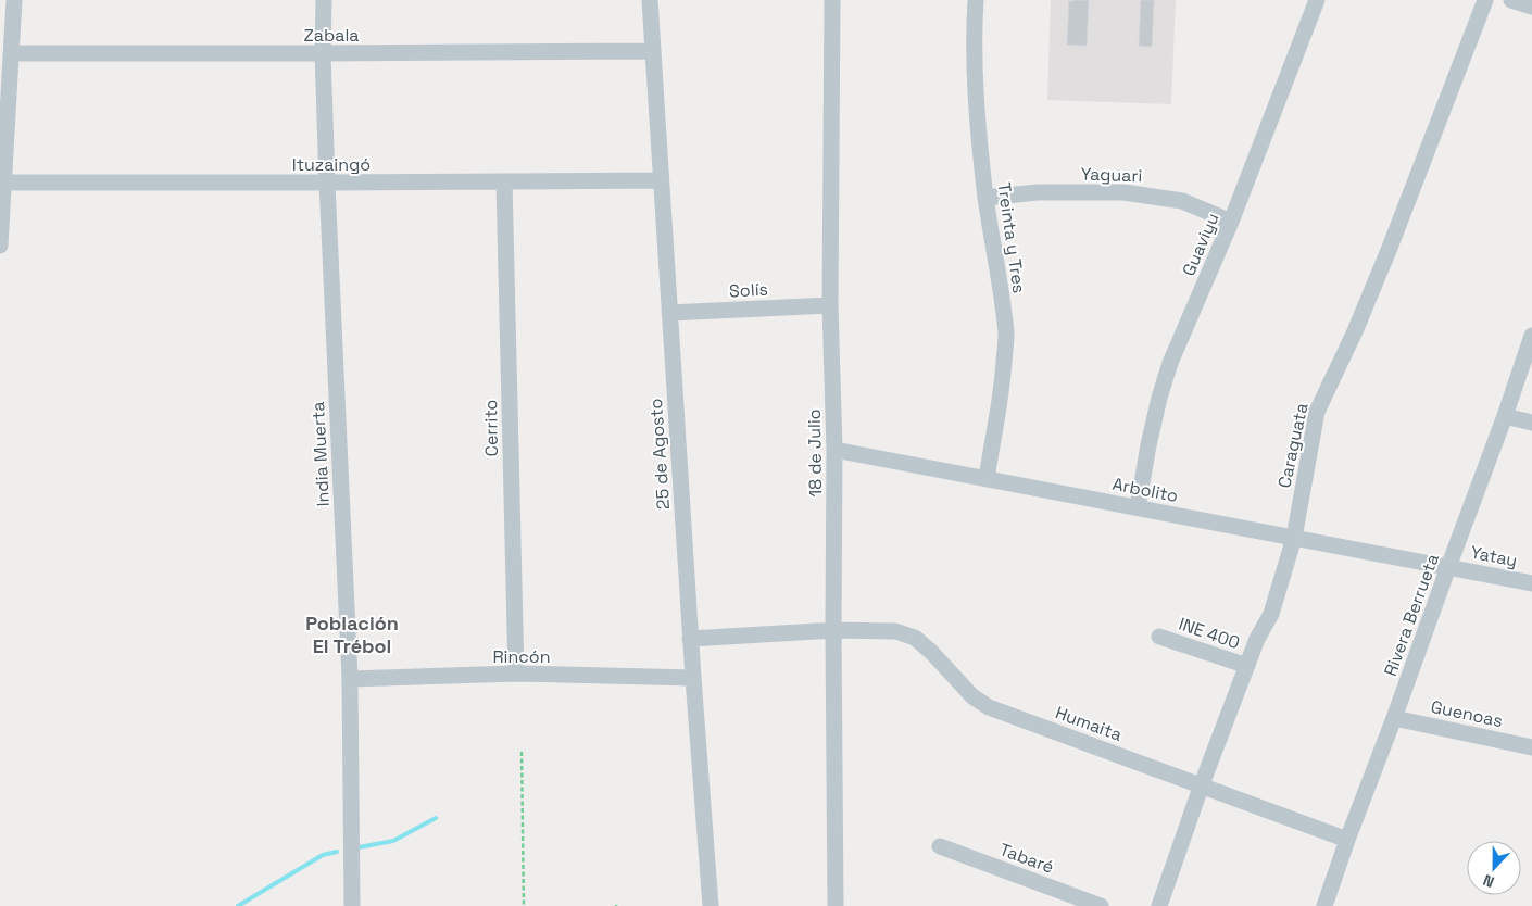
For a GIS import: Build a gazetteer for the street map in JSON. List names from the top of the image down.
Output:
{
  "streets": {
    "street": [
      "Zabala",
      "Ituzaingó",
      "Yaguari",
      "Treinta y Tres",
      "Guaviyu",
      "Solís",
      "Cerrito",
      "Caraguata",
      "18 de Julio",
      "India Muerta",
      "25 de Agosto",
      "Arbolito",
      "Yatay",
      "Rivera Berrueta",
      "INE 400",
      "Rincón",
      "Guenoas",
      "Humaita",
      "Tabaré"
    ]
  },
  "crossings": [
    ["Zabala", "India Muerta"],
    ["Zabala", "25 de Agosto"],
    ["Ituzaingó", "Cerrito"],
    ["Ituzaingó", "India Muerta"],
    ["Ituzaingó", "25 de Agosto"],
    ["Yaguari", "Treinta y Tres"],
    ["Yaguari", "Guaviyu"],
    ["Treinta y Tres", "Arbolito"],
    ["Guaviyu", "Arbolito"],
    ["Solís", "18 de Julio"],
    ["Solís", "25 de Agosto"],
    ["Cerrito", "Rincón"],
    ["Caraguata", "Arbolito"],
    ["Caraguata", "INE 400"],
    ["Caraguata", "Humaita"],
    ["18 de Julio", "Arbolito"],
    ["18 de Julio", "Humaita"],
    ["India Muerta", "Rincón"],
    ["25 de Agosto", "Rincón"],
    ["Arbolito", "Yatay"],
    ["Arbolito", "Rivera Berrueta"],
    ["Yatay", "Rivera Berrueta"],
    ["Rivera Berrueta", "Guenoas"],
    ["Rivera Berrueta", "Humaita"]
  ],
  "districts": ["Población El Trébol"],
  "north": "bottom"
}
